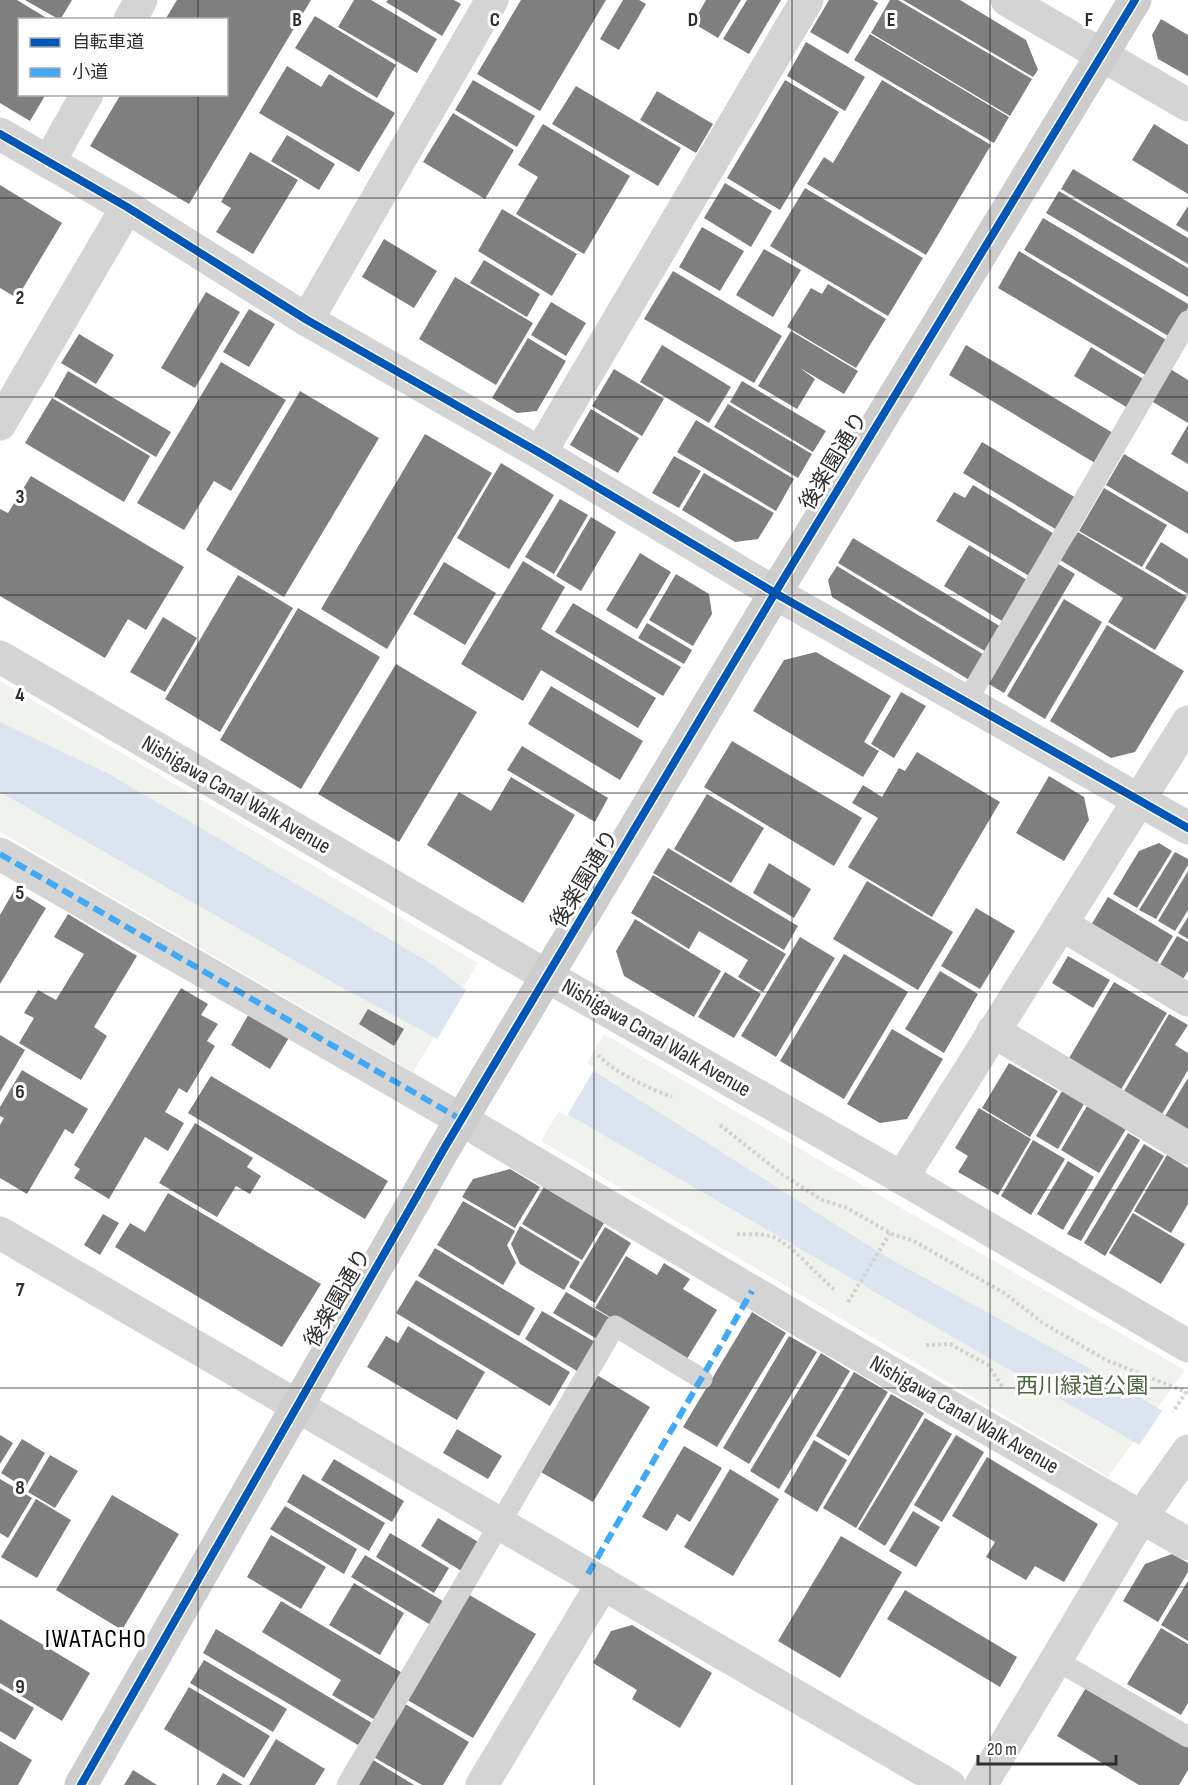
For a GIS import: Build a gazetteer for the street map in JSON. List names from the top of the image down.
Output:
{
  "streets": {
    "street": ["後楽園通り", "Nishigawa Canal Walk Avenue"]
  },
  "crossings": [
    ["後楽園通り", "Nishigawa Canal Walk Avenue"]
  ],
  "districts": ["IWATACHO"],
  "parks": ["西川緑道公園"],
  "legend": ["自転車道", "小道"],
  "scale_bar": "20 m",
  "grid": {
    "columns": [
      "B",
      "C",
      "D",
      "E",
      "F"
    ],
    "rows": [
      "2",
      "3",
      "4",
      "5",
      "6",
      "7",
      "8",
      "9"
    ]
  }
}
